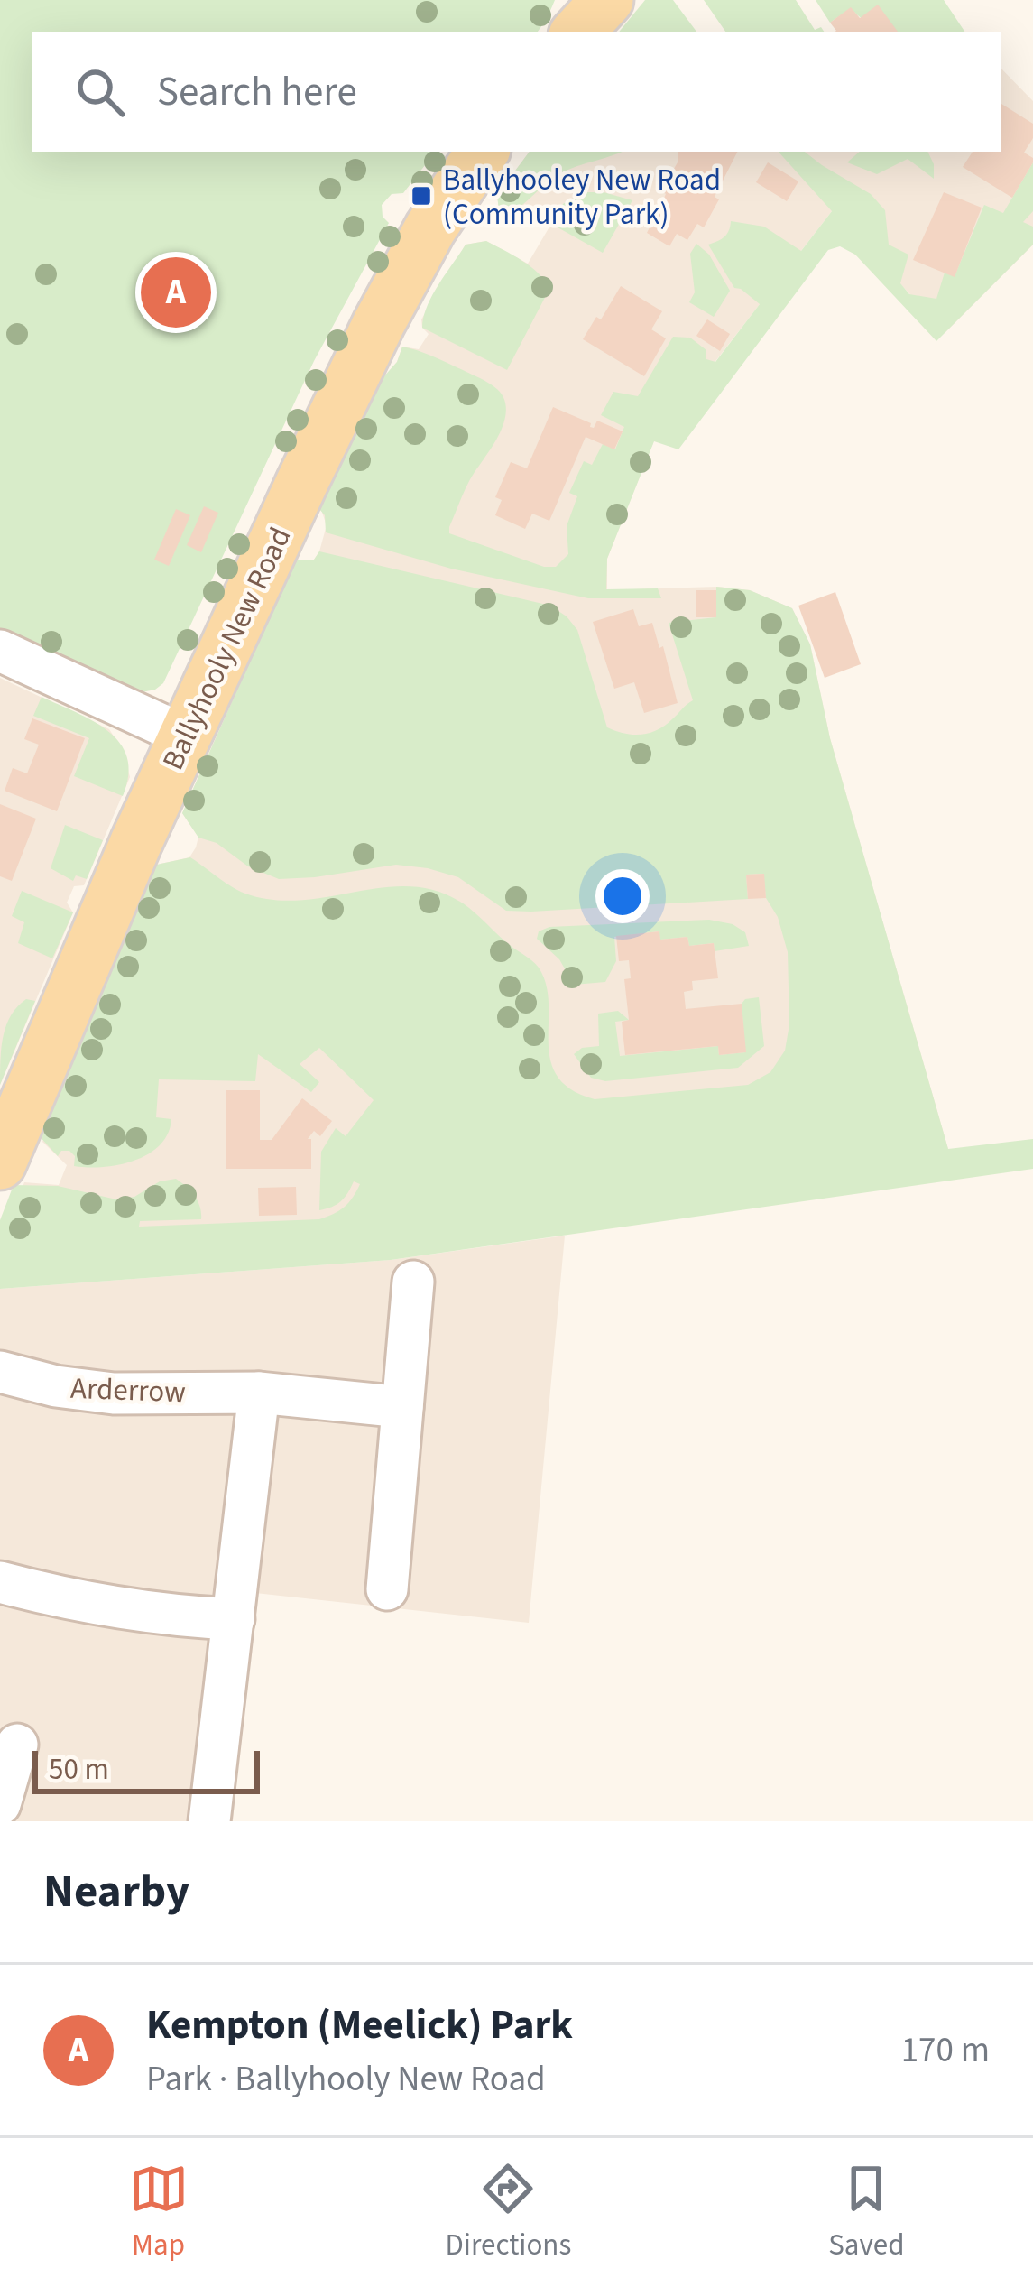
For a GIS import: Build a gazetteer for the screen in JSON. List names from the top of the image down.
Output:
{
  "streets": {
    "main road": ["Ballyhooly New Road"],
    "street": ["Arderrow"]
  },
  "places": {
    "transit": ["Ballyhooley New Road (Community Park)"]
  },
  "scale_bar": "50 m",
  "page": {
    "search": "Search here",
    "pins": "A",
    "scale": "50 m",
    "heading": "Nearby",
    "list": [
      {
        "mark": "A",
        "name": "Kempton (Meelick) Park",
        "note": "Park · Ballyhooly New Road",
        "value": "170 m"
      }
    ],
    "nav": ["Map", "Directions", "Saved"]
  }
}
